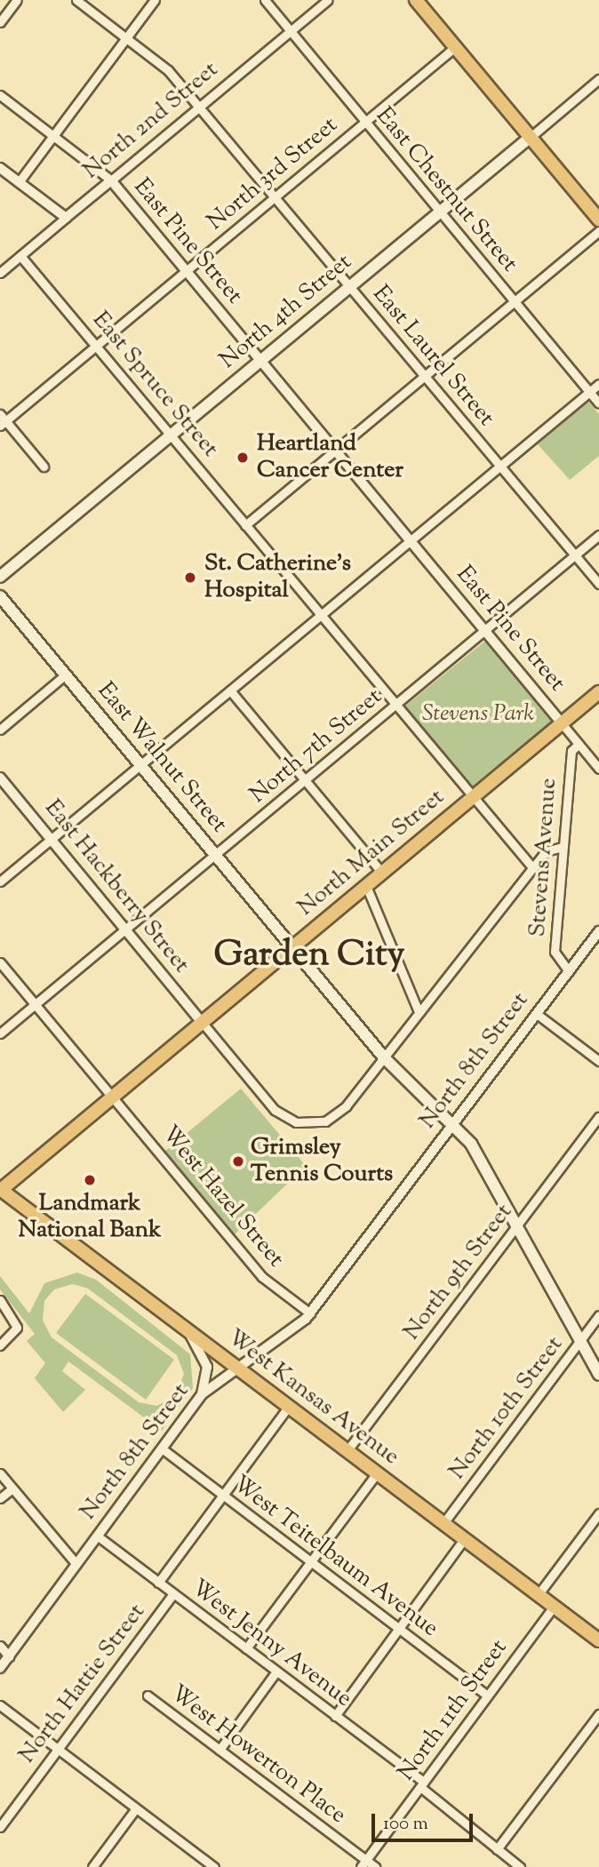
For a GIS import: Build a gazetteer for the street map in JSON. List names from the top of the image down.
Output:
{
  "streets": {
    "main road": [
      "North 4th Street",
      "East Walnut Street",
      "North Main Street",
      "West Kansas Avenue"
    ],
    "street": [
      "North 2nd Street",
      "North 3rd Street",
      "East Chestnut Street",
      "East Pine Street",
      "East Laurel Street",
      "East Spruce Street",
      "North 7th Street",
      "Stevens Avenue",
      "East Hackberry Street",
      "North 8th Street",
      "West Hazel Street",
      "North 9th Street",
      "North 10th Street",
      "West Teitelbaum Avenue",
      "West Jenny Avenue",
      "North Hattie Street",
      "North 11th Street",
      "West Howerton Place"
    ]
  },
  "crossings": [
    ["North 2nd Street", "East Chestnut Street"],
    ["North 2nd Street", "East Pine Street"],
    ["North 2nd Street", "East Laurel Street"],
    ["North 2nd Street", "East Spruce Street"],
    ["North 3rd Street", "East Chestnut Street"],
    ["North 3rd Street", "East Pine Street"],
    ["North 3rd Street", "East Laurel Street"],
    ["North 3rd Street", "East Spruce Street"],
    ["East Chestnut Street", "North 4th Street"],
    ["East Pine Street", "North 4th Street"],
    ["East Pine Street", "North 7th Street"],
    ["East Pine Street", "North Main Street"],
    ["North 4th Street", "East Laurel Street"],
    ["North 4th Street", "East Spruce Street"],
    ["East Laurel Street", "North 7th Street"],
    ["East Spruce Street", "North 7th Street"],
    ["East Spruce Street", "North Main Street"],
    ["North 7th Street", "East Walnut Street"],
    ["North 7th Street", "East Hackberry Street"],
    ["North 7th Street", "West Hazel Street"],
    ["East Walnut Street", "North Main Street"],
    ["East Walnut Street", "North 8th Street"],
    ["East Walnut Street", "North 9th Street"],
    ["East Walnut Street", "North 10th Street"],
    ["North Main Street", "East Hackberry Street"],
    ["North Main Street", "West Hazel Street"],
    ["North Main Street", "West Kansas Avenue"],
    ["Stevens Avenue", "North 8th Street"],
    ["North 8th Street", "West Hazel Street"],
    ["North 8th Street", "West Kansas Avenue"],
    ["North 8th Street", "West Teitelbaum Avenue"],
    ["North 8th Street", "West Jenny Avenue"],
    ["North 9th Street", "West Kansas Avenue"],
    ["West Kansas Avenue", "North 10th Street"],
    ["West Kansas Avenue", "North Hattie Street"],
    ["West Kansas Avenue", "North 11th Street"],
    ["West Teitelbaum Avenue", "North Hattie Street"],
    ["West Teitelbaum Avenue", "North 11th Street"],
    ["West Jenny Avenue", "North Hattie Street"],
    ["West Jenny Avenue", "North 11th Street"],
    ["North 11th Street", "West Howerton Place"]
  ],
  "districts": ["Garden City"],
  "parks": ["Stevens Park"],
  "places": [
    "Heartland Cancer Center",
    "St. Catherine's Hospital",
    "Grimsley Tennis Courts",
    "Landmark National Bank"
  ],
  "scale_bar": "100 m"
}
